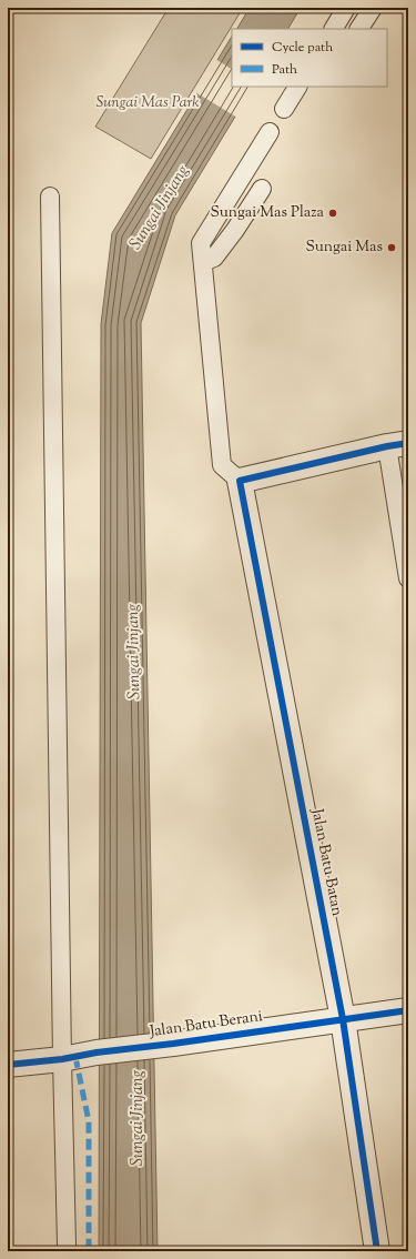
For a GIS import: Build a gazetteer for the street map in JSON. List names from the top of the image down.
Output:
{
  "streets": {
    "street": ["Jalan Batu Batan", "Jalan Batu Berani"]
  },
  "crossings": [
    ["Jalan Batu Batan", "Jalan Batu Berani"]
  ],
  "water": ["Sungai Jinjang"],
  "parks": ["Sungai Mas Park"],
  "places": ["Sungai Mas Plaza", "Sungai Mas"],
  "legend": ["Cycle path", "Path"]
}
